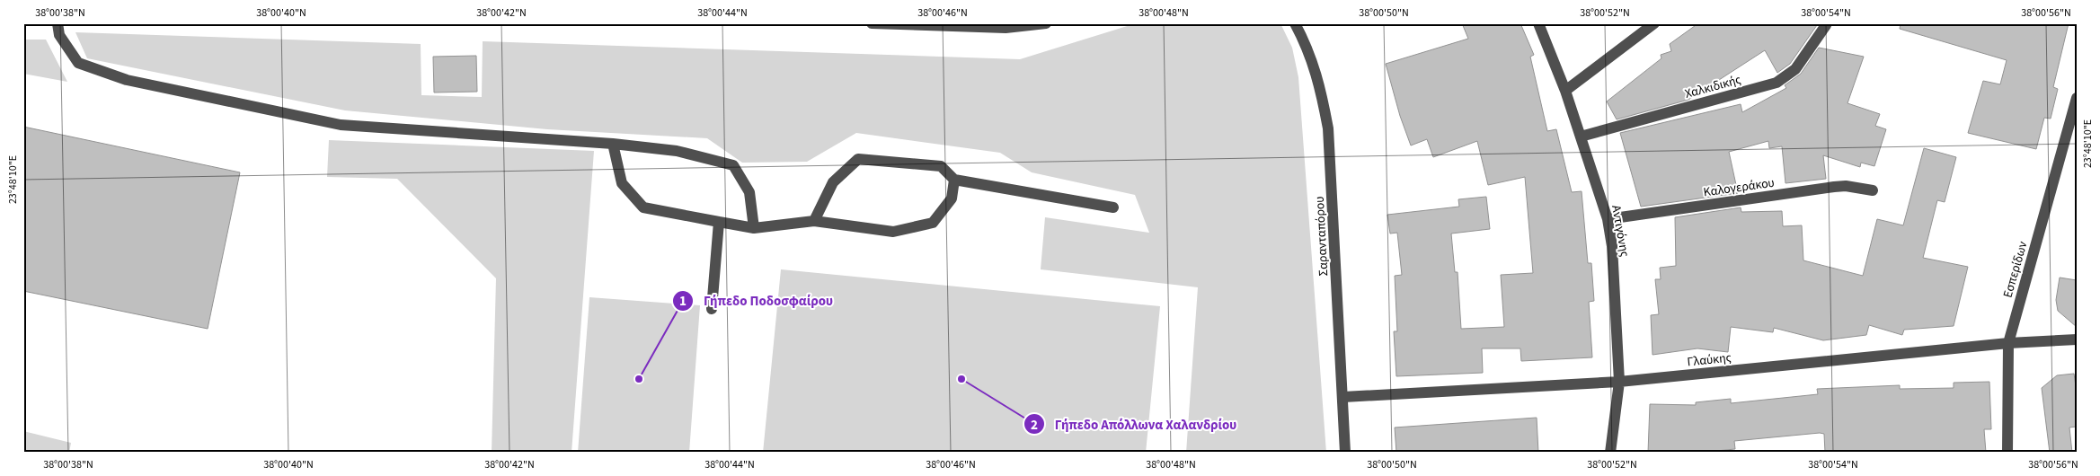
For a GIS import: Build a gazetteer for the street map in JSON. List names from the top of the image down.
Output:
{
  "streets": {
    "street": [
      "Χαλκιδικής",
      "Καλογεράκου",
      "Αντιγόνης",
      "Σαρανταπόρου",
      "Εσπερίδων",
      "Γλαύκης"
    ]
  },
  "crossings": [
    ["Χαλκιδικής", "Αντιγόνης"],
    ["Καλογεράκου", "Αντιγόνης"],
    ["Αντιγόνης", "Γλαύκης"],
    ["Σαρανταπόρου", "Γλαύκης"],
    ["Εσπερίδων", "Γλαύκης"]
  ],
  "places": ["Γήπεδο Ποδοσφαίρου", "Γήπεδο Απόλλωνα Χαλανδρίου"],
  "coordinates": [
    "38°00'38\"N",
    "38°00'40\"N",
    "38°00'42\"N",
    "38°00'44\"N",
    "38°00'46\"N",
    "38°00'48\"N",
    "38°00'50\"N",
    "38°00'52\"N",
    "38°00'54\"N",
    "38°00'56\"N",
    "23°48'10\"E"
  ]
}
